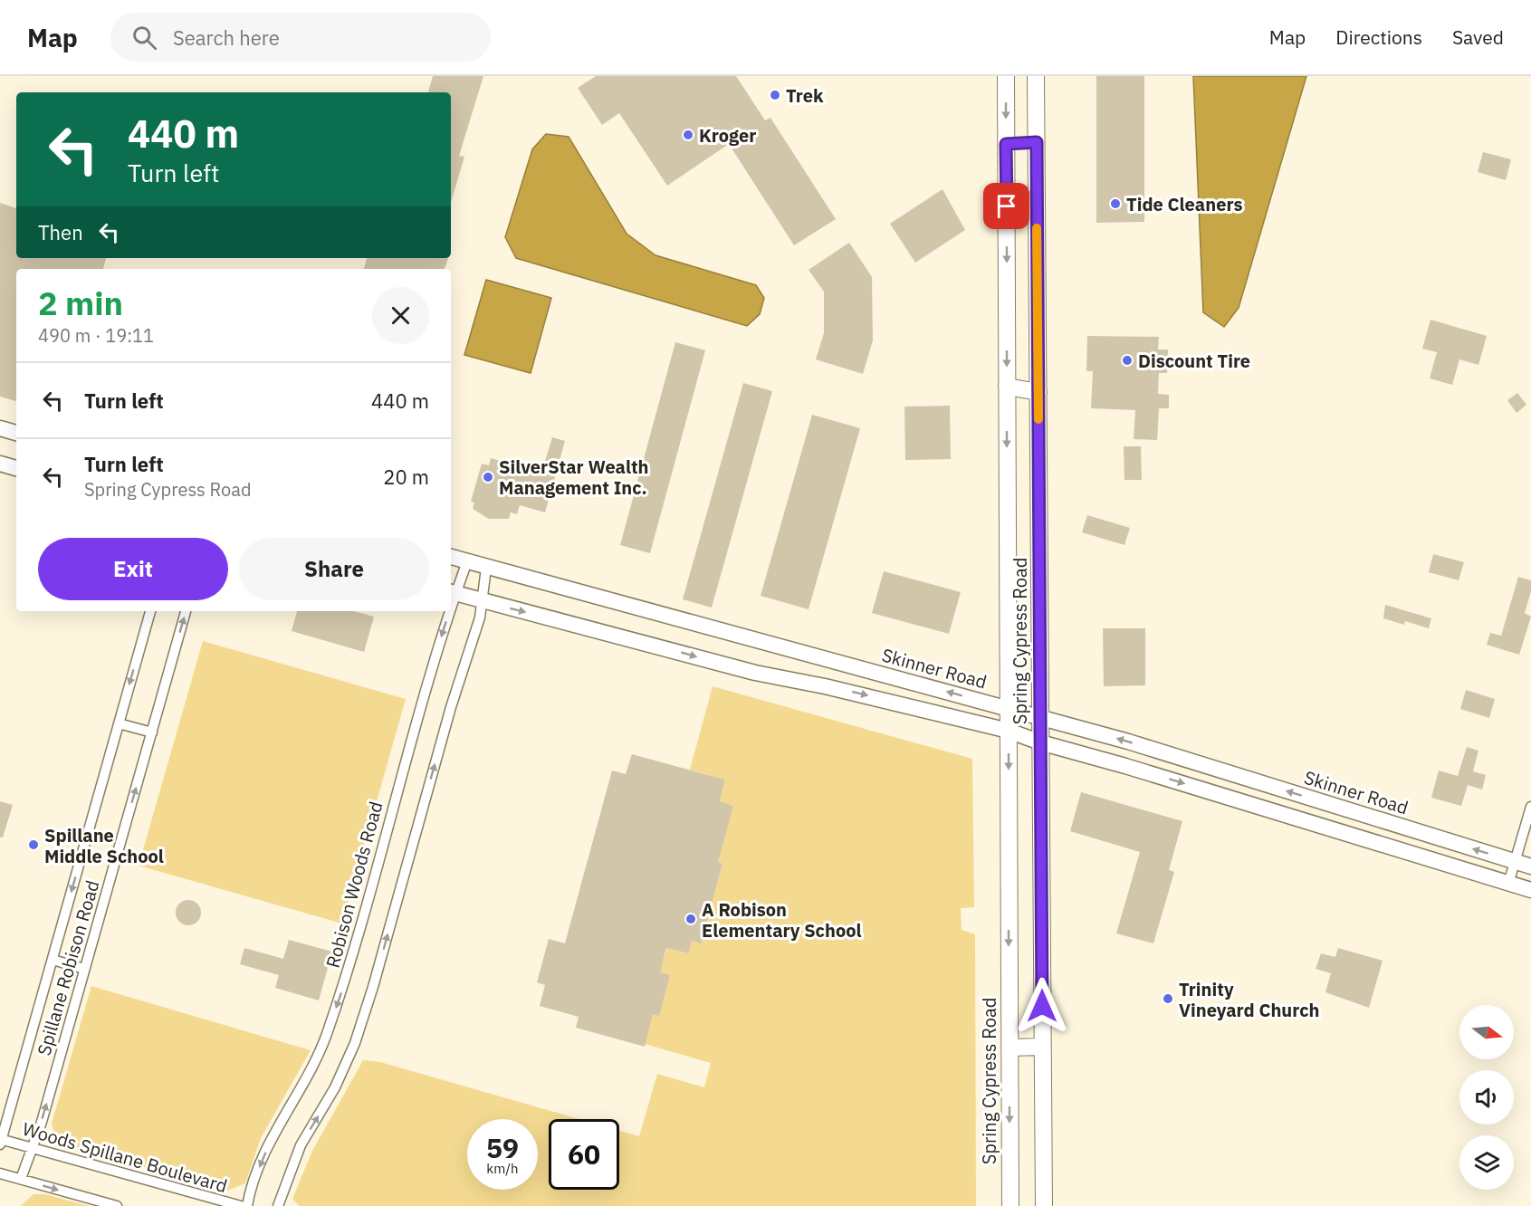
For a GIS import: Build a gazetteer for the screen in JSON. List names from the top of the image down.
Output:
{
  "streets": {
    "main road": ["Spring Cypress Road"],
    "street": [
      "Skinner Road",
      "Robison Woods Road",
      "Spillane Robison Road",
      "Woods Spillane Boulevard"
    ]
  },
  "crossings": [
    ["Spring Cypress Road", "Skinner Road"],
    ["Skinner Road", "Robison Woods Road"],
    ["Spillane Robison Road", "Woods Spillane Boulevard"]
  ],
  "places": [
    "Trek",
    "Kroger",
    "Tide Cleaners",
    "Discount Tire",
    "SilverStar Wealth Management Inc.",
    "Spillane Middle School",
    "A Robison Elementary School",
    "Trinity Vineyard Church"
  ],
  "north": "right",
  "page": {
    "header": "Map",
    "search": "Search here",
    "nav": ["Map", "Directions", "Saved"],
    "turn": ["440 m", "Turn left"],
    "then": "Then",
    "heading": ["2 min", "490 m · 19:11"],
    "list": [
      {
        "name": "Turn left",
        "value": "440 m"
      },
      {
        "name": "Turn left",
        "note": "Spring Cypress Road",
        "value": "20 m"
      }
    ],
    "buttons": ["Exit", "Share"],
    "speed": "59 km/h",
    "limit": "60"
  }
}
